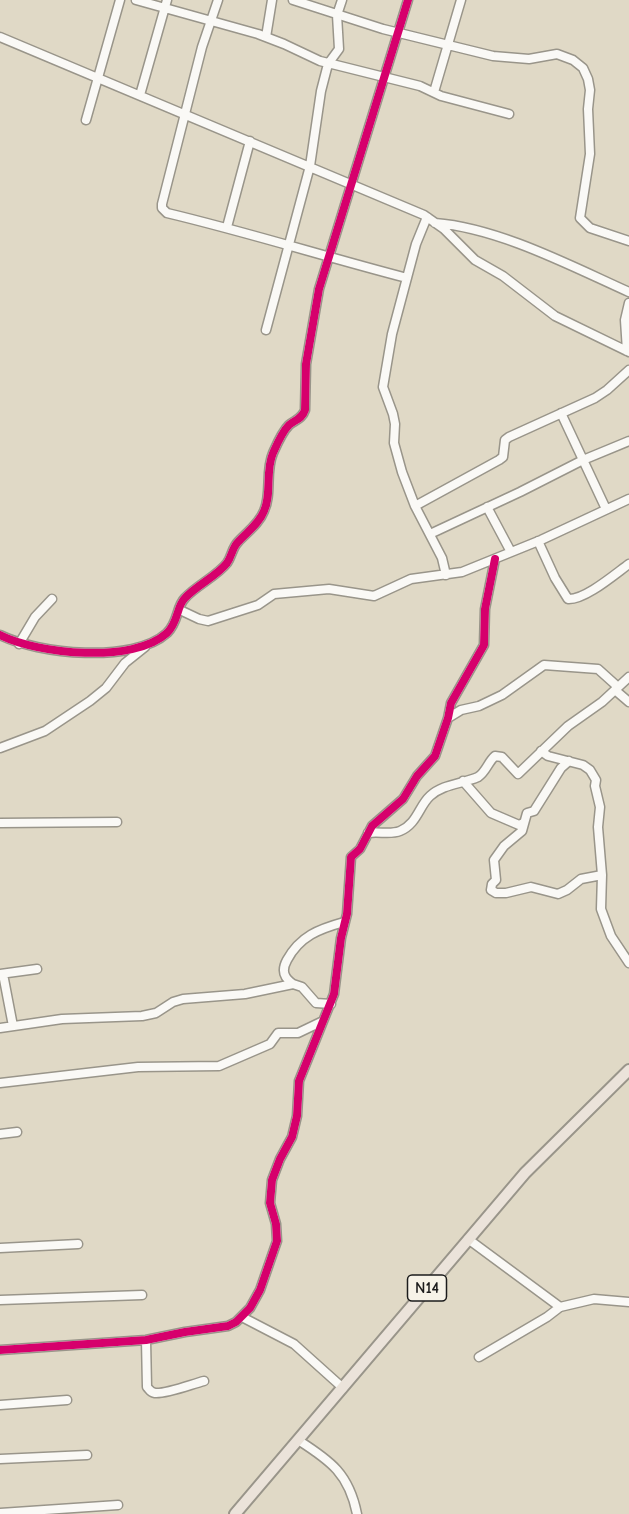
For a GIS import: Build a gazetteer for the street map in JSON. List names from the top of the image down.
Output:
{
  "streets": {
    "main road": ["N14"]
  }
}
